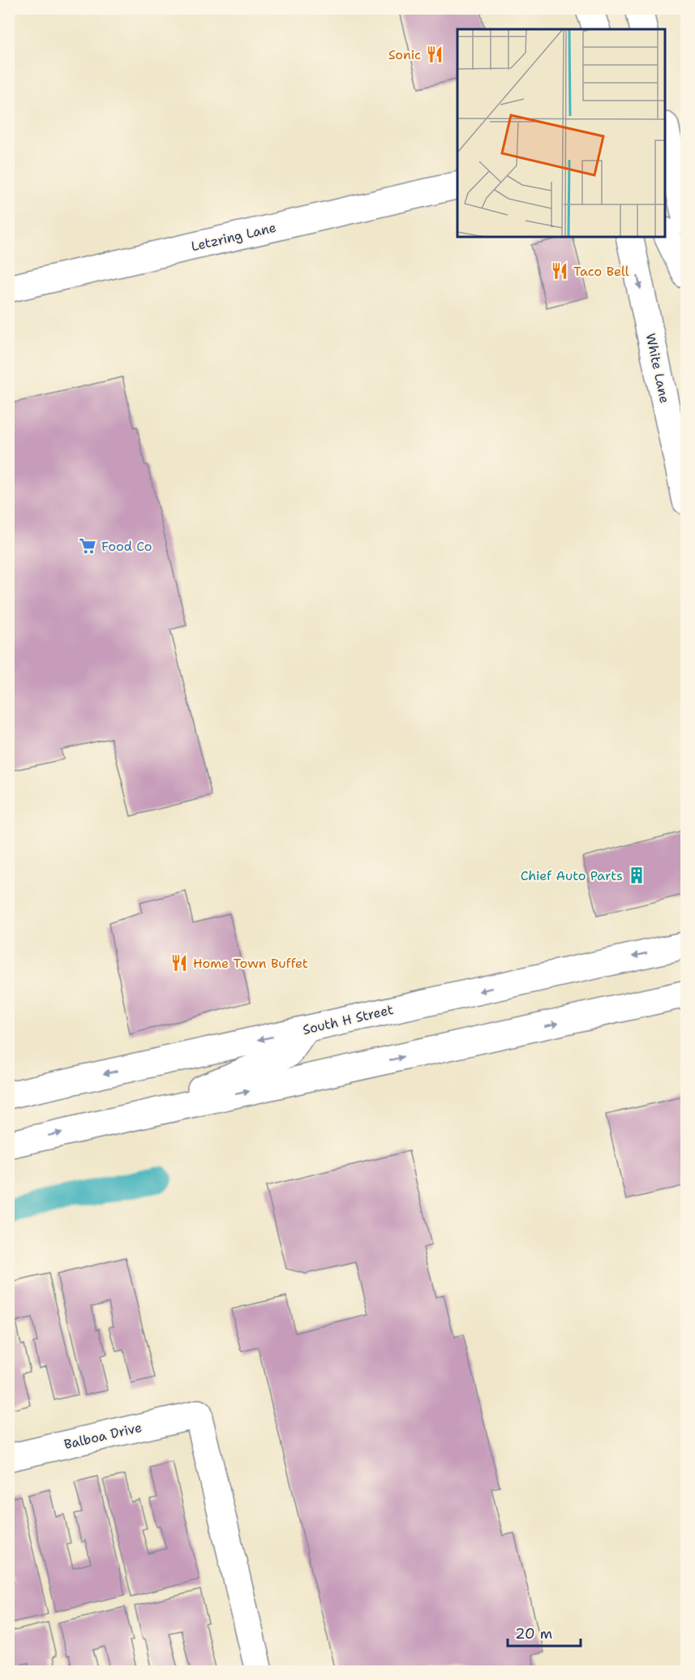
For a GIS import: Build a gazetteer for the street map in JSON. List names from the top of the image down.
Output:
{
  "streets": {
    "street": [
      "Letzring Lane",
      "White Lane",
      "South H Street",
      "Balboa Drive"
    ]
  },
  "places": {
    "restaurant": ["Sonic", "Taco Bell", "Home Town Buffet"],
    "supermarket": ["Food Co"],
    "building": ["Chief Auto Parts"]
  },
  "scale_bar": "20 m"
}
